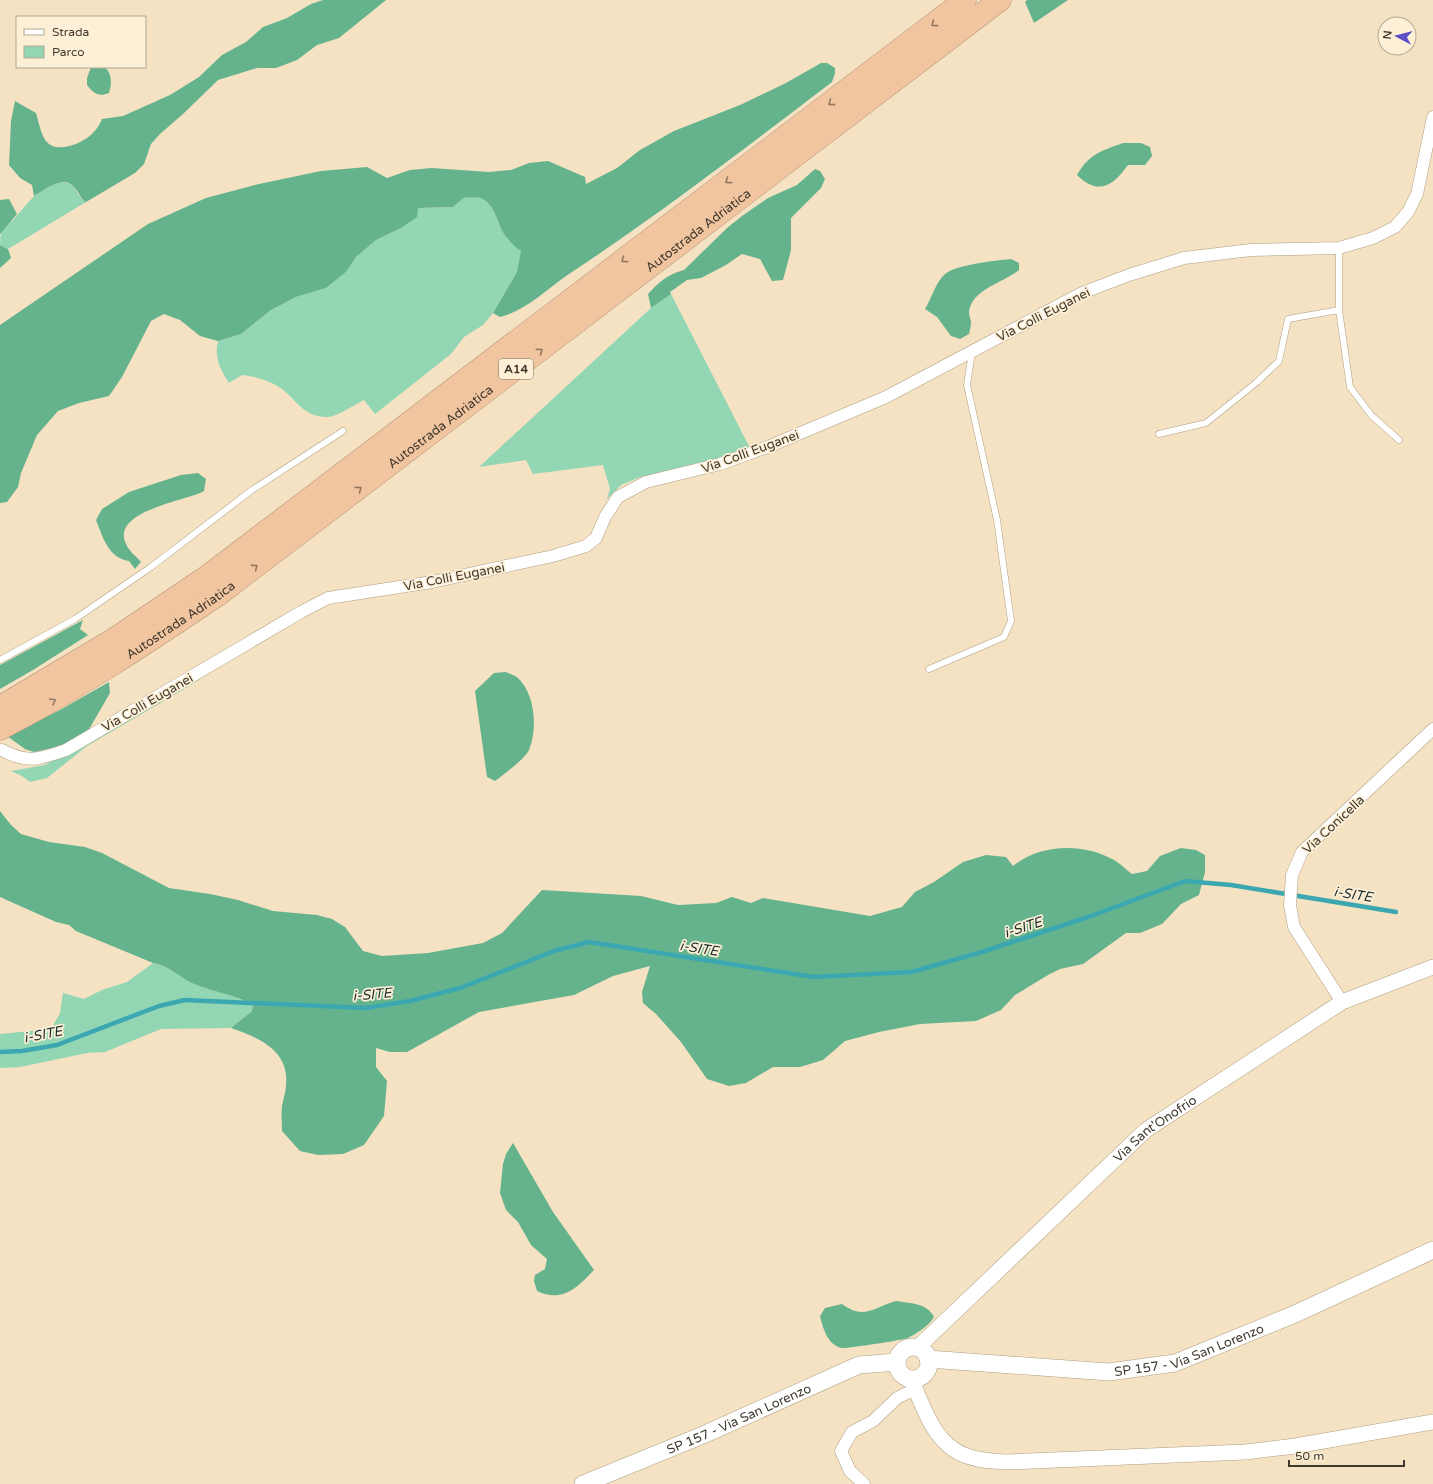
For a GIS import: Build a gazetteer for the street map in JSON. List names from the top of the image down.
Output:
{
  "streets": {
    "highway": ["Autostrada Adriatica", "A14"],
    "main road": ["SP 157 - Via San Lorenzo"],
    "street": ["Via Colli Euganei", "Via Conicella", "Via Sant'Onofrio"]
  },
  "crossings": [
    ["Autostrada Adriatica", "Via Colli Euganei"],
    ["Via Conicella", "Via Sant'Onofrio"],
    ["Via Sant'Onofrio", "SP 157 - Via San Lorenzo"]
  ],
  "water": ["i-SITE"],
  "legend": ["Strada", "Parco"],
  "scale_bar": "50 m",
  "north": "left"
}
